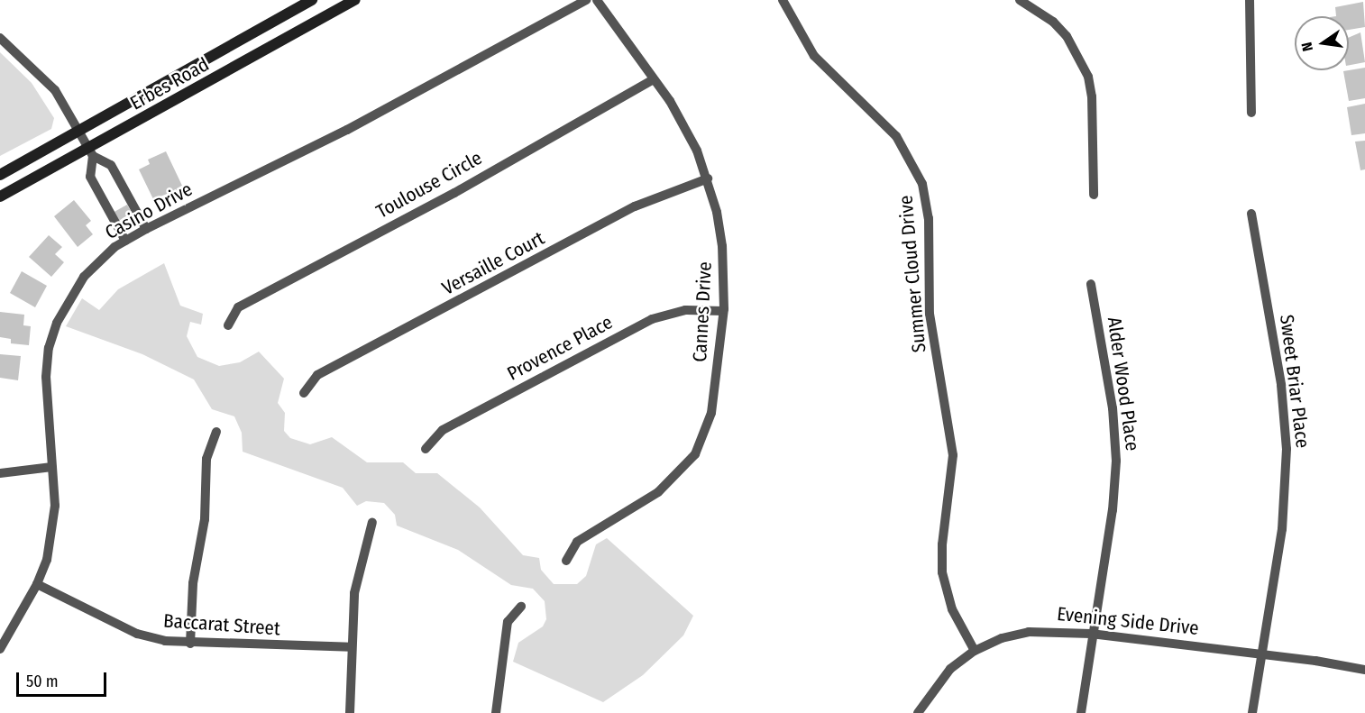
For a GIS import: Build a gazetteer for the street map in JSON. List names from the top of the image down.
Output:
{
  "streets": {
    "main road": ["Erbes Road"],
    "street": [
      "Toulouse Circle",
      "Casino Drive",
      "Versaille Court",
      "Summer Cloud Drive",
      "Cannes Drive",
      "Provence Place",
      "Sweet Briar Place",
      "Alder Wood Place",
      "Evening Side Drive",
      "Baccarat Street"
    ]
  },
  "crossings": [
    ["Toulouse Circle", "Cannes Drive"],
    ["Casino Drive", "Baccarat Street"],
    ["Versaille Court", "Cannes Drive"],
    ["Summer Cloud Drive", "Evening Side Drive"],
    ["Cannes Drive", "Provence Place"],
    ["Sweet Briar Place", "Evening Side Drive"],
    ["Alder Wood Place", "Evening Side Drive"]
  ],
  "scale_bar": "50 m",
  "north": "left"
}
